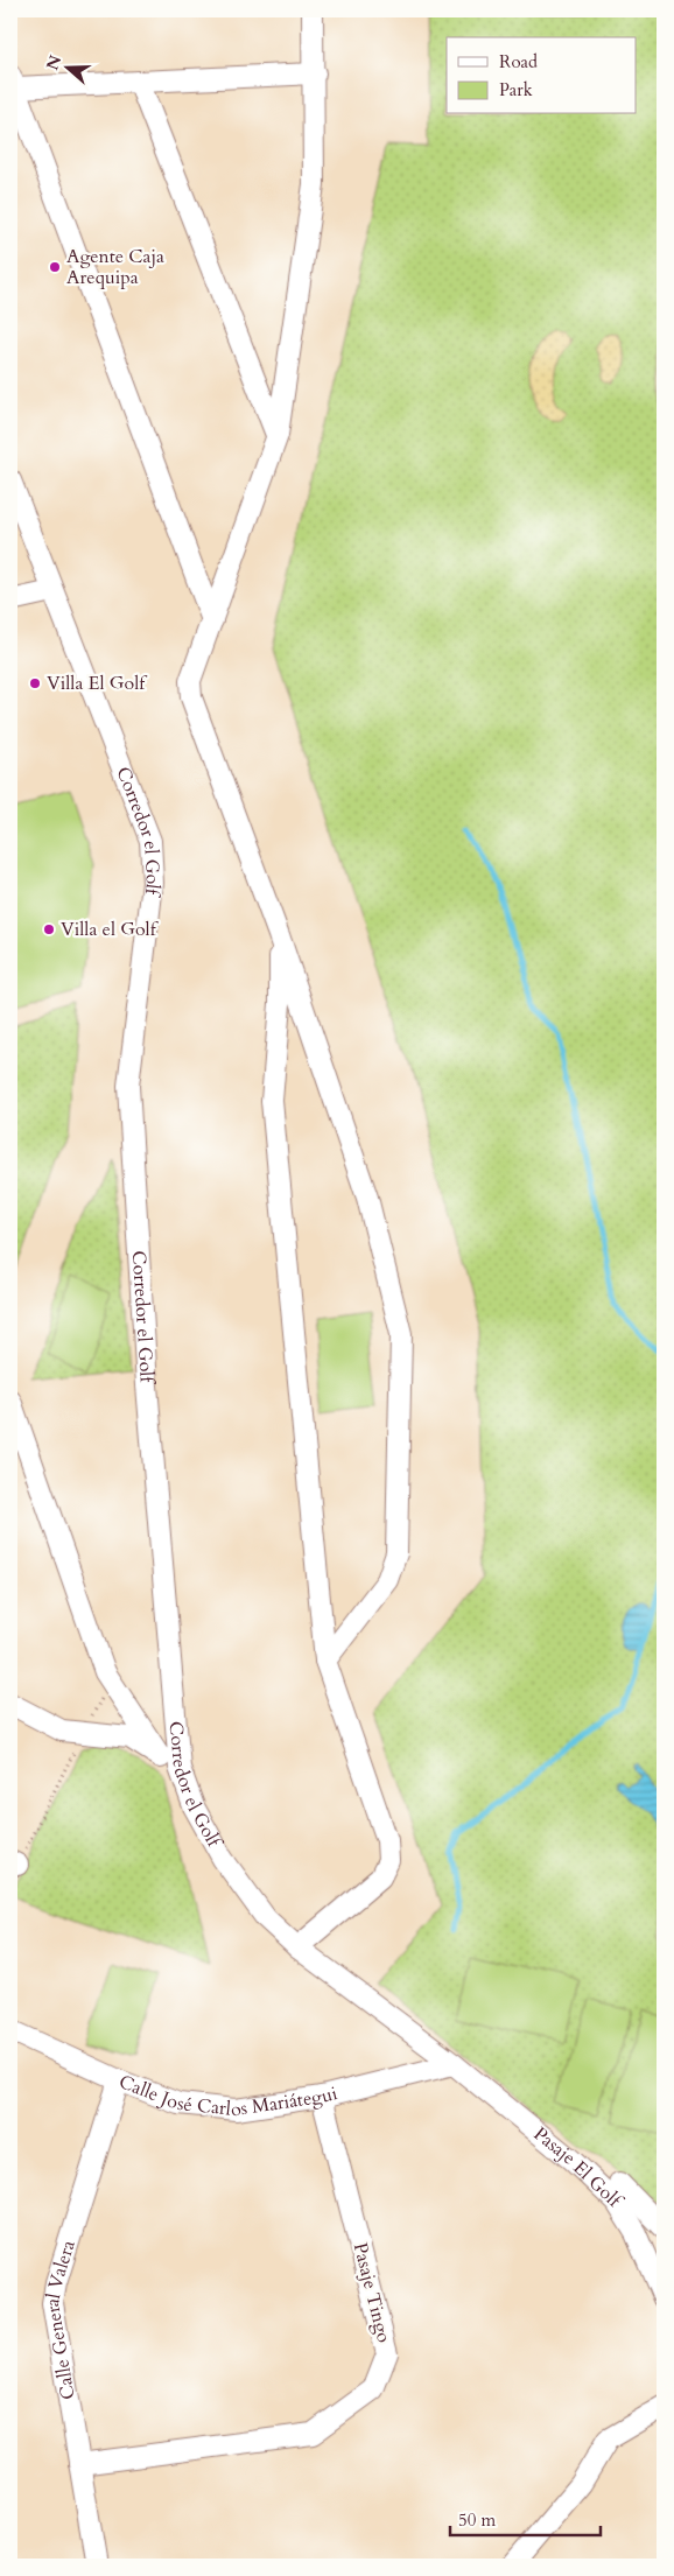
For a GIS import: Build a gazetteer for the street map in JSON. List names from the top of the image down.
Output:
{
  "streets": {
    "street": [
      "Corredor el Golf",
      "Calle José Carlos Mariátegui",
      "Pasaje El Golf",
      "Pasaje Tingo",
      "Calle General Valera"
    ]
  },
  "crossings": [
    ["Corredor el Golf", "Calle José Carlos Mariátegui"],
    ["Corredor el Golf", "Pasaje El Golf"],
    ["Calle José Carlos Mariátegui", "Pasaje El Golf"],
    ["Calle José Carlos Mariátegui", "Pasaje Tingo"],
    ["Calle José Carlos Mariátegui", "Calle General Valera"],
    ["Pasaje Tingo", "Calle General Valera"]
  ],
  "places": ["Agente Caja Arequipa", "Villa El Golf", "Villa el Golf"],
  "legend": ["Road", "Park"],
  "scale_bar": "50 m",
  "north": "left"
}
